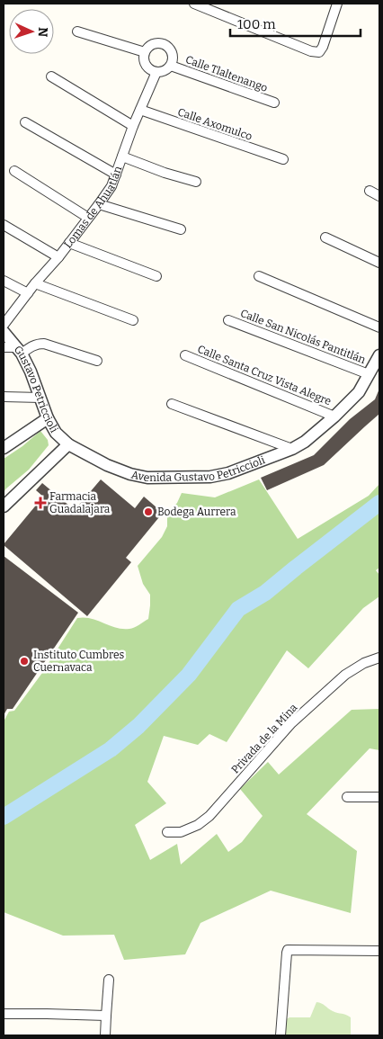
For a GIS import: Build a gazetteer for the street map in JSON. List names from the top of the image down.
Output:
{
  "streets": {
    "street": [
      "Calle Tlaltenango",
      "Calle Axomulco",
      "Lomas de Ahuatlán",
      "Calle San Nicolás Pantitlán",
      "Calle Santa Cruz Vista Alegre",
      "Gustavo Petriccioli",
      "Avenida Gustavo Petriccioli",
      "Privada de la Mina"
    ]
  },
  "crossings": [
    ["Calle Tlaltenango", "Lomas de Ahuatlán"],
    ["Calle Axomulco", "Lomas de Ahuatlán"],
    ["Calle San Nicolás Pantitlán", "Avenida Gustavo Petriccioli"],
    ["Calle Santa Cruz Vista Alegre", "Avenida Gustavo Petriccioli"],
    ["Gustavo Petriccioli", "Avenida Gustavo Petriccioli"]
  ],
  "places": {
    "health": ["Farmacia Guadalajara"],
    "other": ["Bodega Aurrera", "Instituto Cumbres Cuernavaca"]
  },
  "scale_bar": "100 m",
  "north": "right"
}
